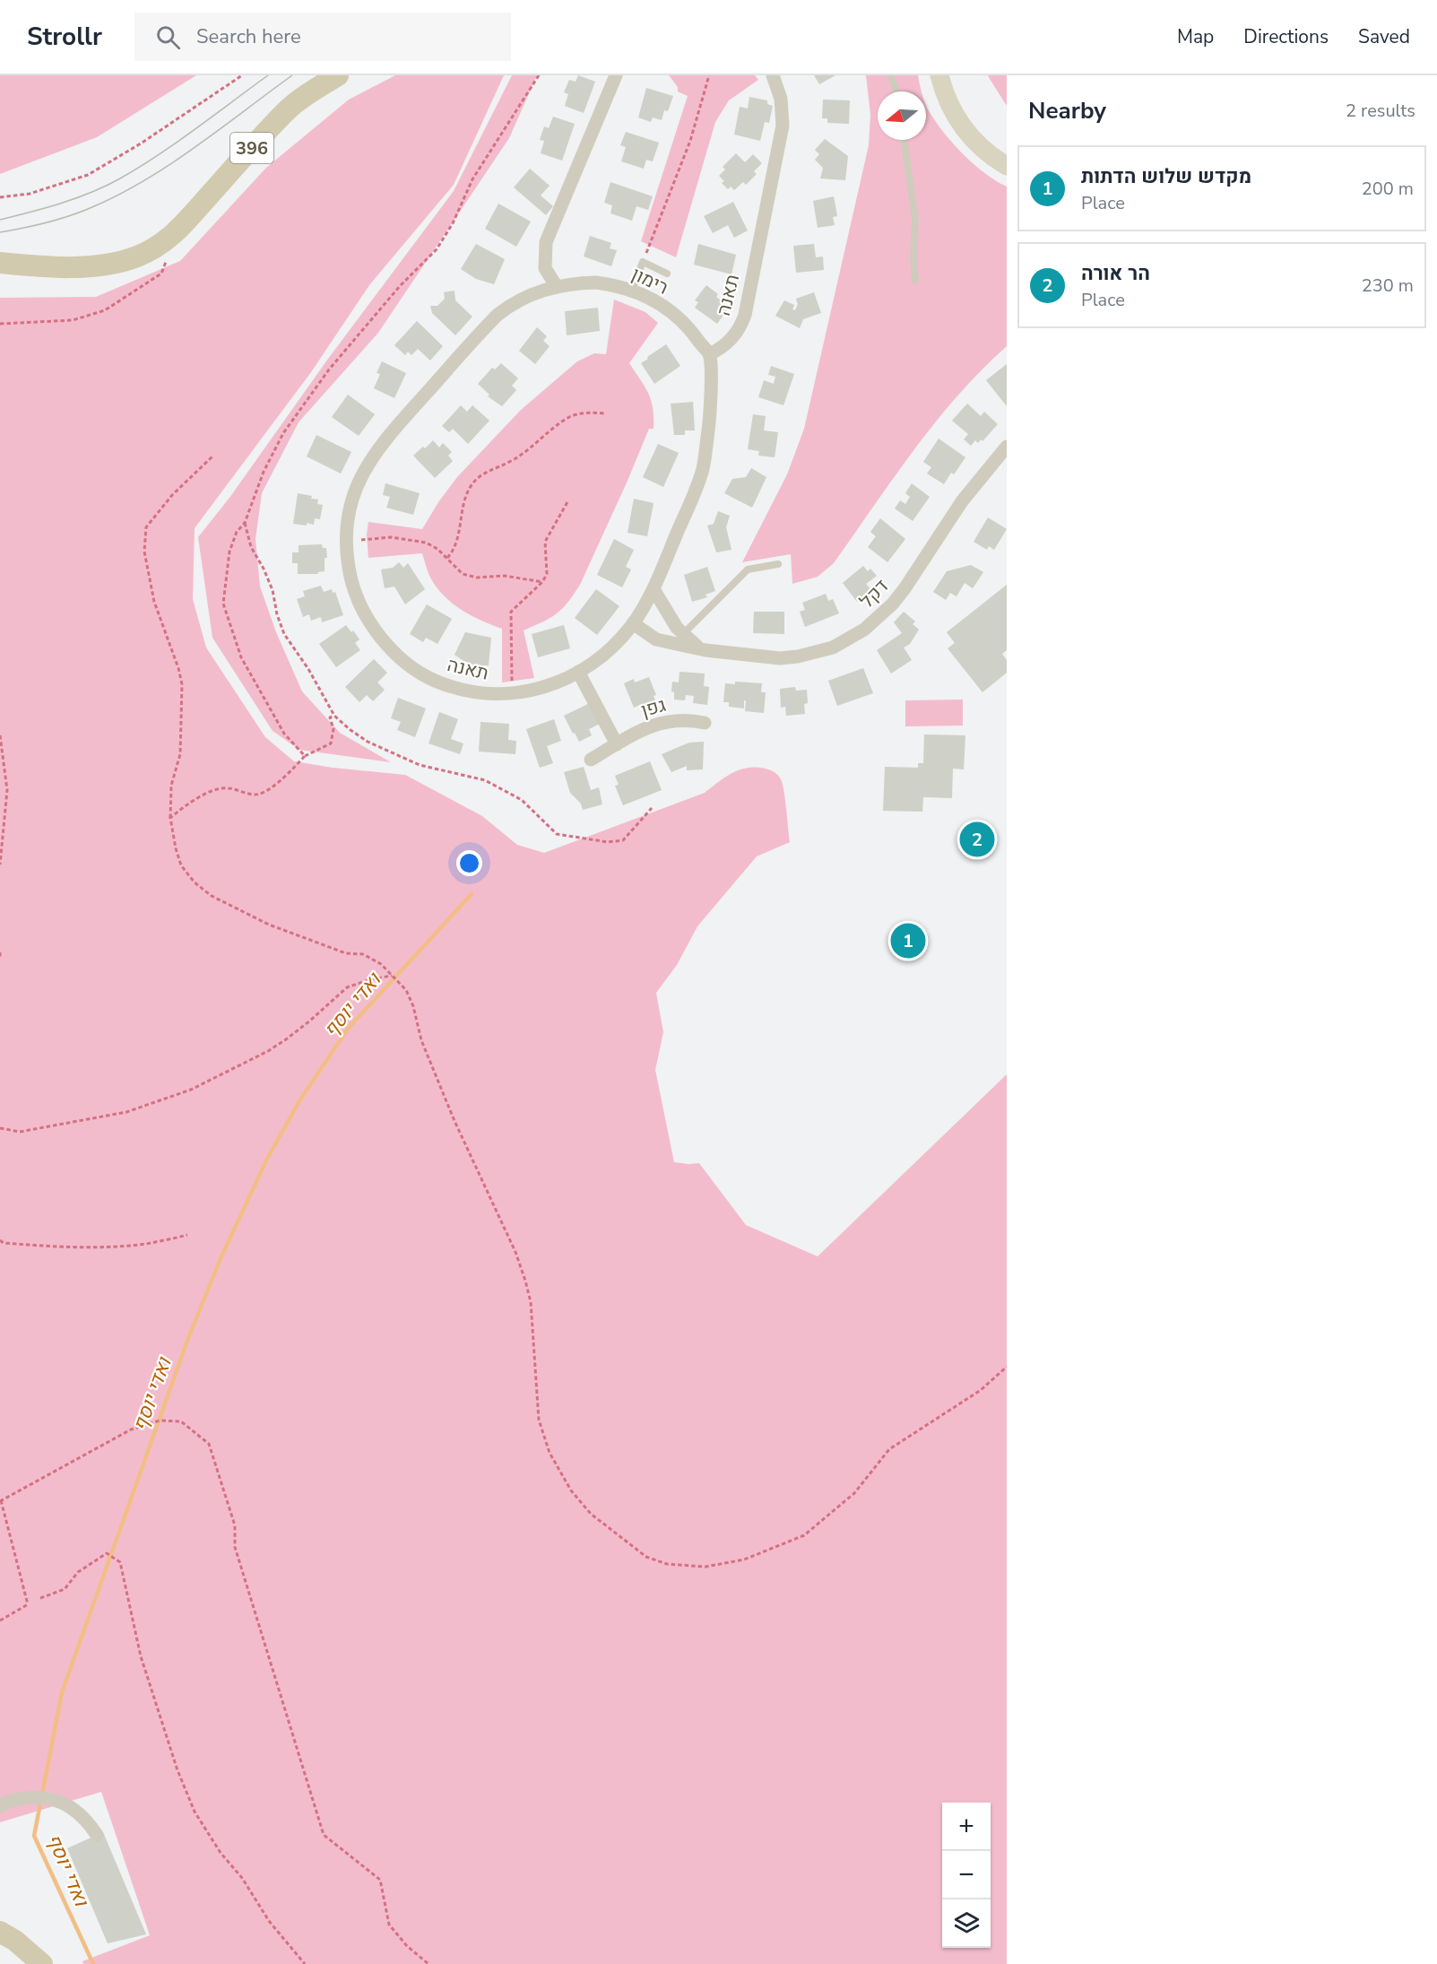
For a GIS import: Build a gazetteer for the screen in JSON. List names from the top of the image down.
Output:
{
  "streets": {
    "main road": ["396"],
    "street": [
      "רימון",
      "תאנה",
      "דקל",
      "גפן"
    ]
  },
  "crossings": [
    ["רימון", "תאנה"],
    ["תאנה", "דקל"]
  ],
  "water": ["ואדי יוסף"],
  "north": "left",
  "page": {
    "header": "Strollr",
    "search": "Search here",
    "nav": ["Map", "Directions", "Saved"],
    "heading": ["Nearby", "2 results"],
    "list": [
      {
        "mark": "1",
        "name": "מקדש שלוש הדתות",
        "note": "Place",
        "value": "200 m"
      },
      {
        "mark": "2",
        "name": "הר אורה",
        "note": "Place",
        "value": "230 m"
      }
    ],
    "pins": ["2", "1"],
    "map_buttons": ["+", "−"]
  }
}
